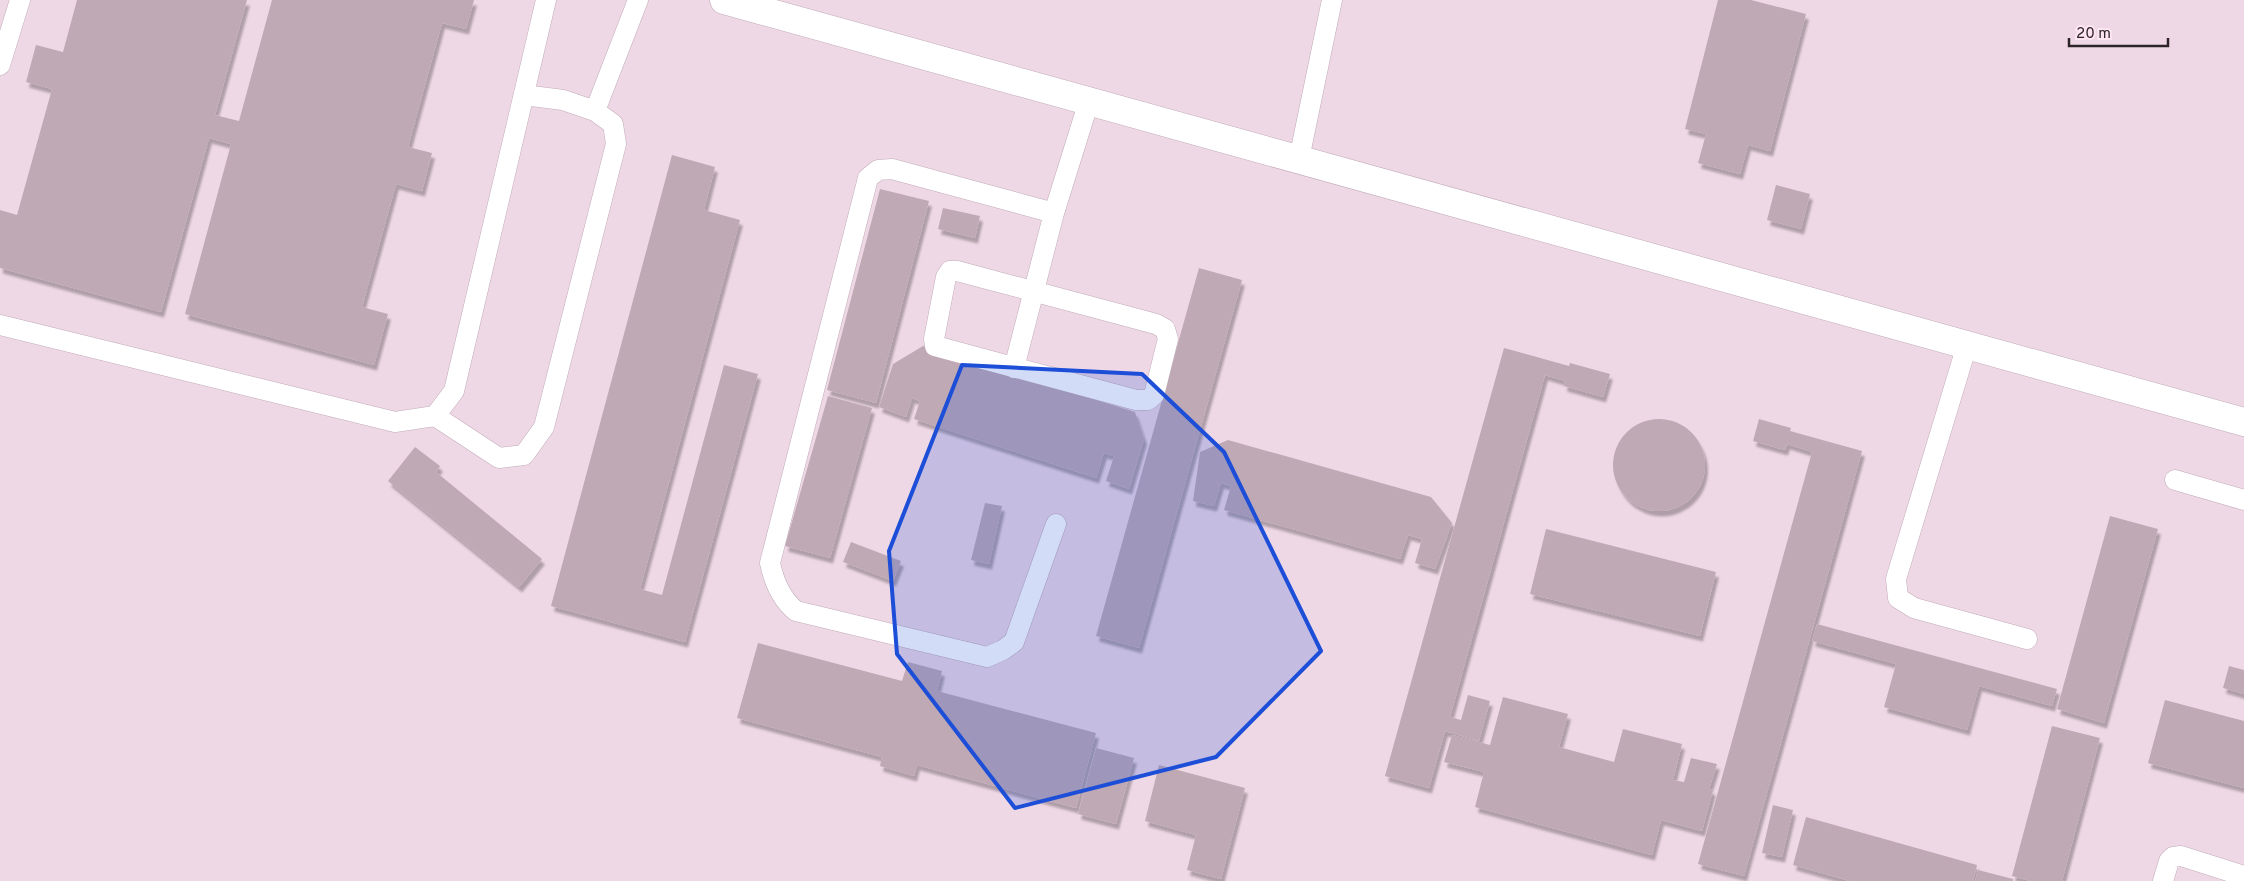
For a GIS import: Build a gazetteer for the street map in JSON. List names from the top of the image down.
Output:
{
  "scale_bar": "20 m"
}
